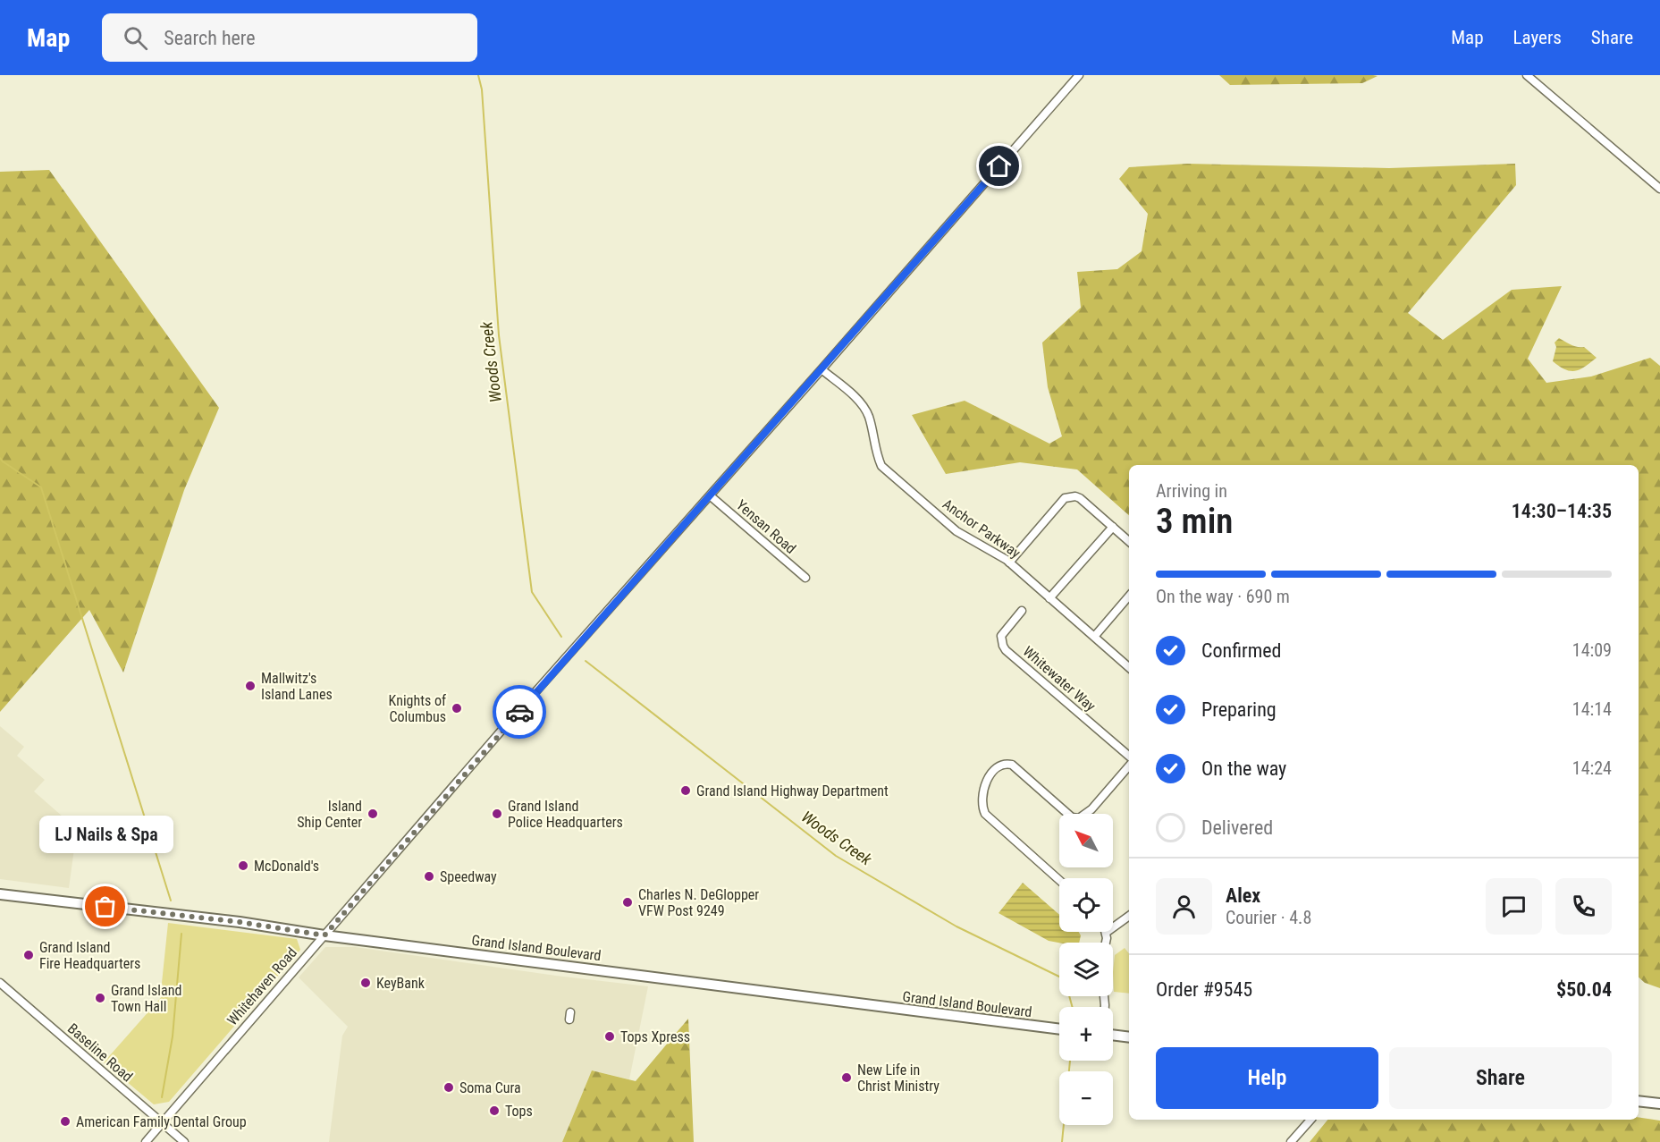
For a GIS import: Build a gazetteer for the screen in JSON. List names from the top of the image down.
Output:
{
  "streets": {
    "main road": ["Grand Island Boulevard"],
    "street": [
      "Yensan Road",
      "Anchor Parkway",
      "Whitewater Way",
      "Whitehaven Road",
      "Baseline Road"
    ]
  },
  "crossings": [
    ["Yensan Road", "Whitehaven Road"],
    ["Anchor Parkway", "Whitehaven Road"],
    ["Grand Island Boulevard", "Whitehaven Road"],
    ["Whitehaven Road", "Baseline Road"]
  ],
  "water": ["Woods Creek"],
  "places": [
    "Mallwitz's Island Lanes",
    "Knights of Columbus",
    "Grand Island Highway Department",
    "Island Ship Center",
    "Grand Island Police Headquarters",
    "McDonald's",
    "Speedway",
    "Charles N. DeGlopper VFW Post 9249",
    "LJ Nails & Spa",
    "Grand Island Fire Headquarters",
    "KeyBank",
    "Grand Island Town Hall",
    "Tops Xpress",
    "New Life in Christ Ministry",
    "Soma Cura",
    "Tops",
    "American Family Dental Group"
  ],
  "north": "top left",
  "page": {
    "header": "Map",
    "search": "Search here",
    "nav": ["Map", "Layers", "Share"],
    "heading": ["3 min", "Arriving in", "14:30–14:35"],
    "panel": [
      "Alex",
      "Courier · 4.8",
      "Order #9545",
      "$50.04"
    ],
    "bar": "On the way · 690 m",
    "list": [
      ["Confirmed", "14:09"],
      ["Preparing", "14:14"],
      ["On the way", "14:24"],
      "Delivered"
    ],
    "map_buttons": ["+", "−"],
    "bubble": "LJ Nails & Spa",
    "buttons": ["Help", "Share"]
  }
}
